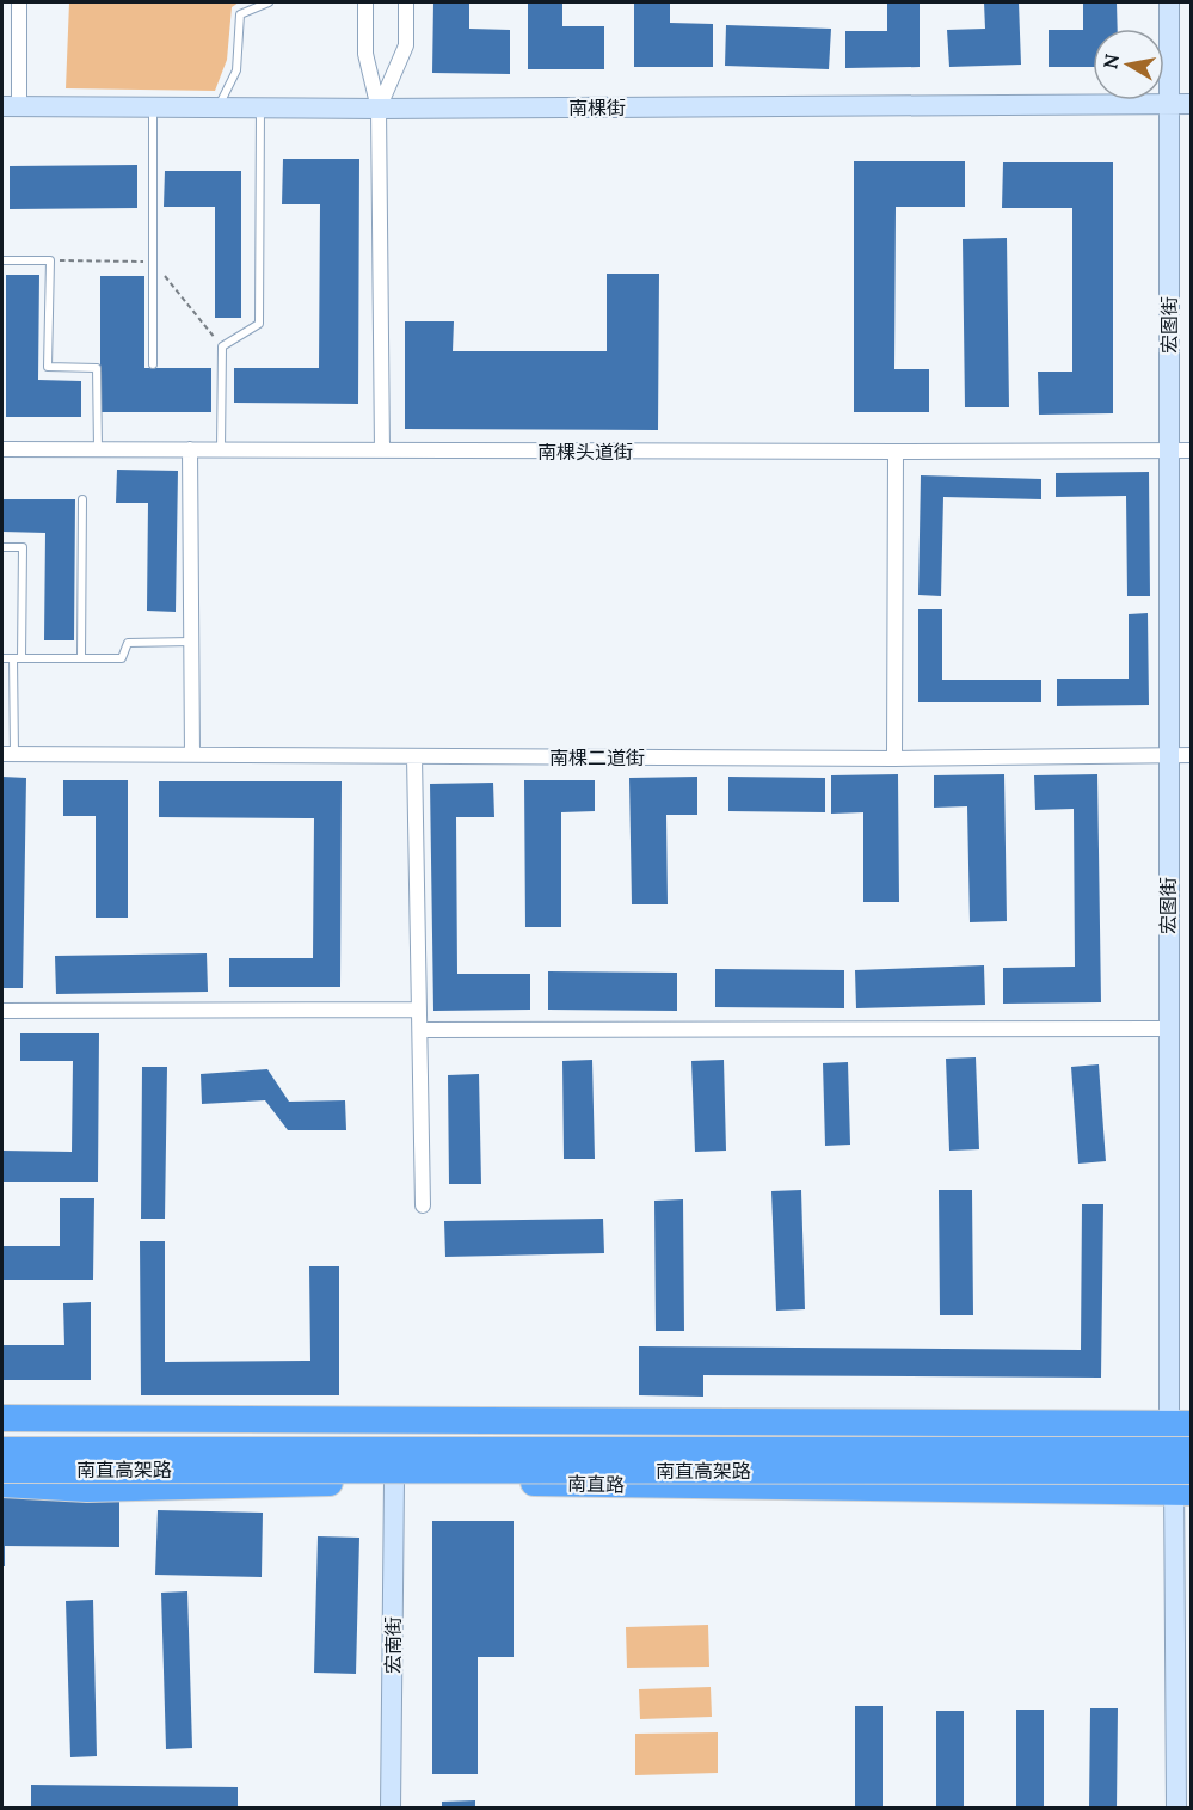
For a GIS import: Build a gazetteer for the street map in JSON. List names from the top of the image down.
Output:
{
  "streets": {
    "highway": ["南直高架路", "南直路"],
    "street": [
      "南棵街",
      "宏图街",
      "南棵头道街",
      "南棵二道街",
      "宏南街"
    ]
  },
  "crossings": [
    ["南棵街", "宏图街"],
    ["宏图街", "南棵头道街"],
    ["宏图街", "南棵二道街"],
    ["宏图街", "南直高架路"],
    ["宏图街", "南直路"],
    ["南直高架路", "南直路"],
    ["南直路", "宏南街"]
  ],
  "north": "left"
}
